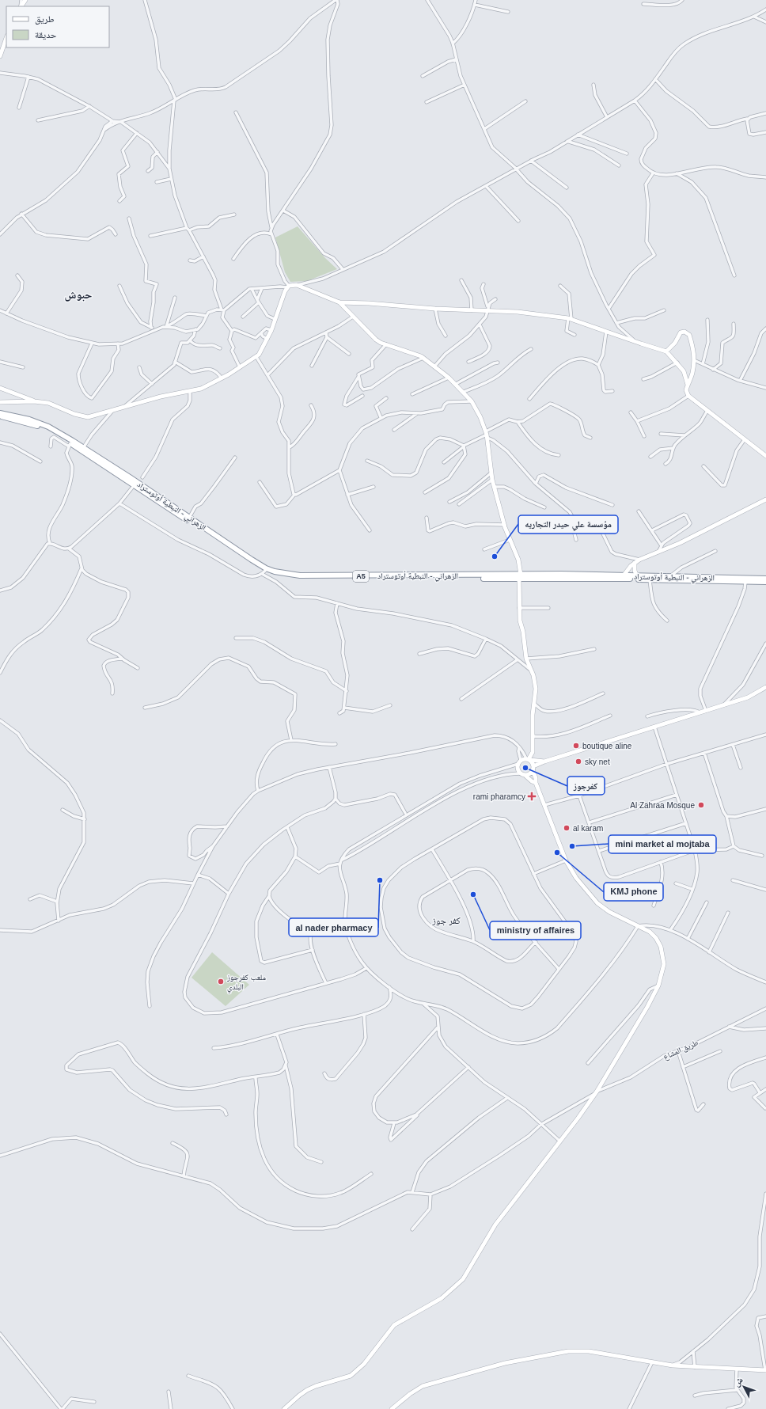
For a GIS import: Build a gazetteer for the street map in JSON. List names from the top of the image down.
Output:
{
  "streets": {
    "highway": ["الزهراني - النبطية أوتوستراد", "A5"],
    "street": ["طريق المشاع"]
  },
  "districts": ["حبوش", "كفر جوز"],
  "places": {
    "other": [
      "مؤسسة علي حيدر التجاريه",
      "boutique aline",
      "sky net",
      "كفرجوز",
      "Al Zahraa Mosque",
      "al karam",
      "mini market al mojtaba",
      "KMJ phone",
      "al nader pharmacy",
      "ministry of affaires",
      "ملعب كفرجوز البلدي"
    ],
    "health": ["rami pharamcy"]
  },
  "legend": ["طريق", "حديقة"],
  "north": "top left"
}
